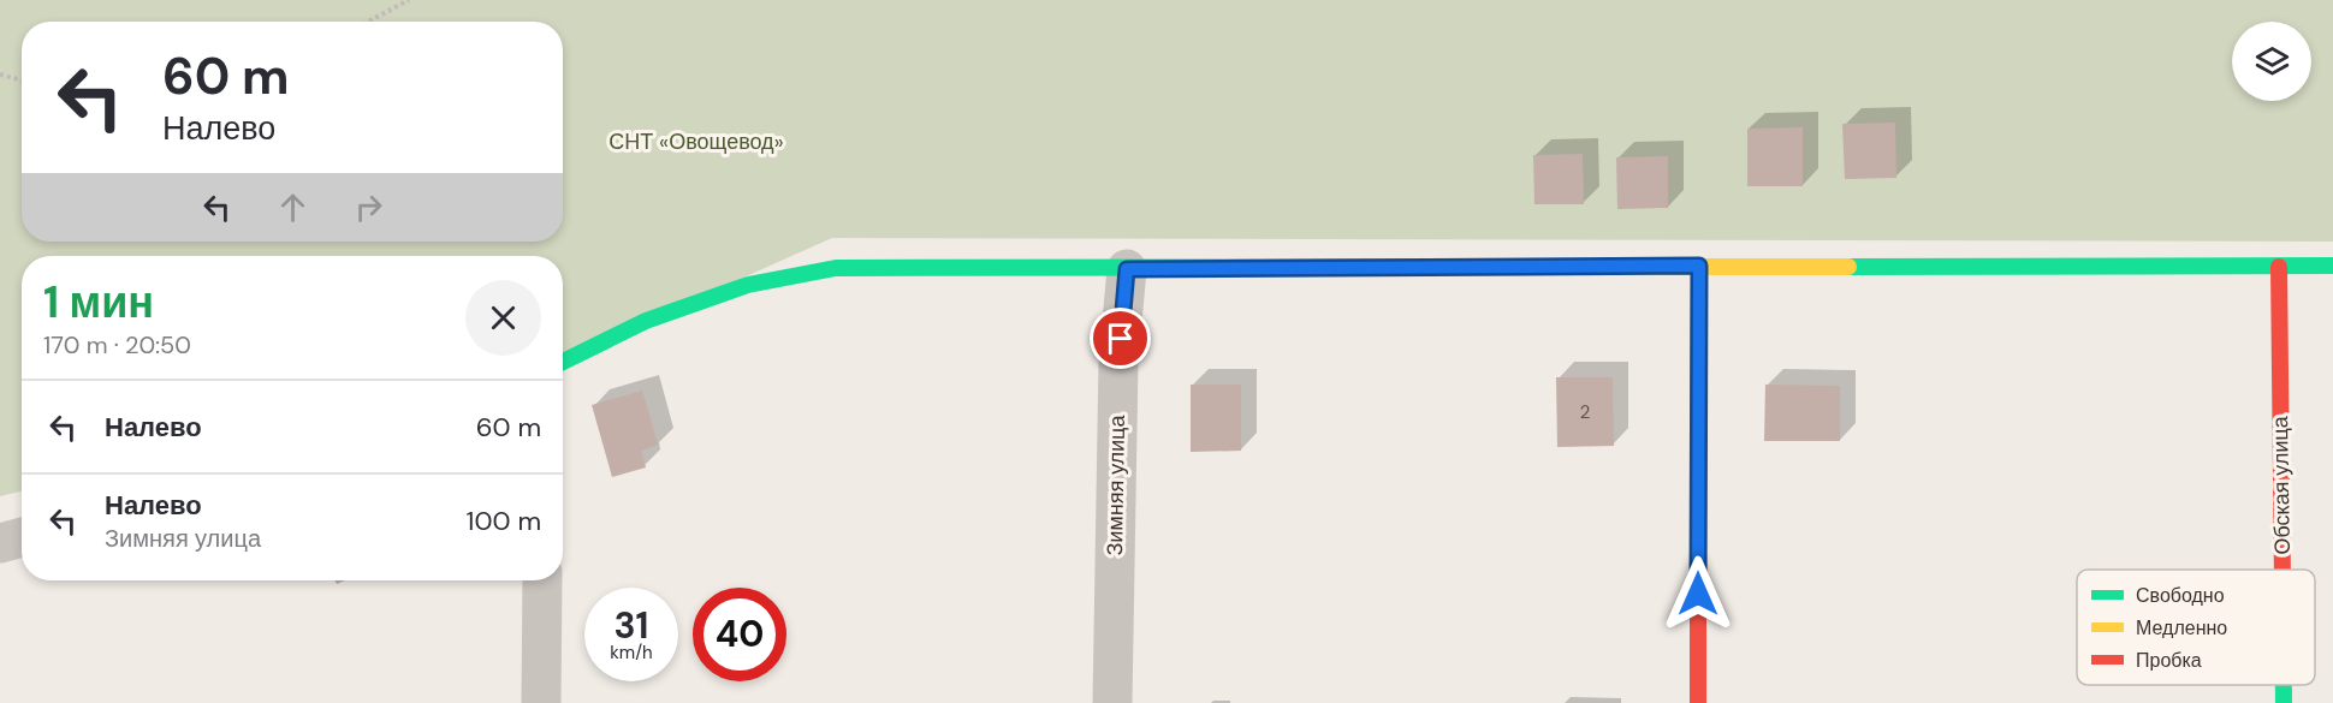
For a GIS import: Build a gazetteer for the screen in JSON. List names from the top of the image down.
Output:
{
  "streets": {
    "street": ["Зимняя улица", "Обская улица"]
  },
  "parks": ["СНТ «Овощевод»"],
  "house_numbers": ["2"],
  "legend": ["Свободно", "Медленно", "Пробка"],
  "page": {
    "turn": ["60 m", "Налево"],
    "heading": ["1 мин", "170 m · 20:50"],
    "list": [
      {
        "name": "Налево",
        "value": "60 m"
      },
      {
        "name": "Налево",
        "note": "Зимняя улица",
        "value": "100 m"
      }
    ],
    "speed": "31 km/h",
    "limit": "40"
  }
}
